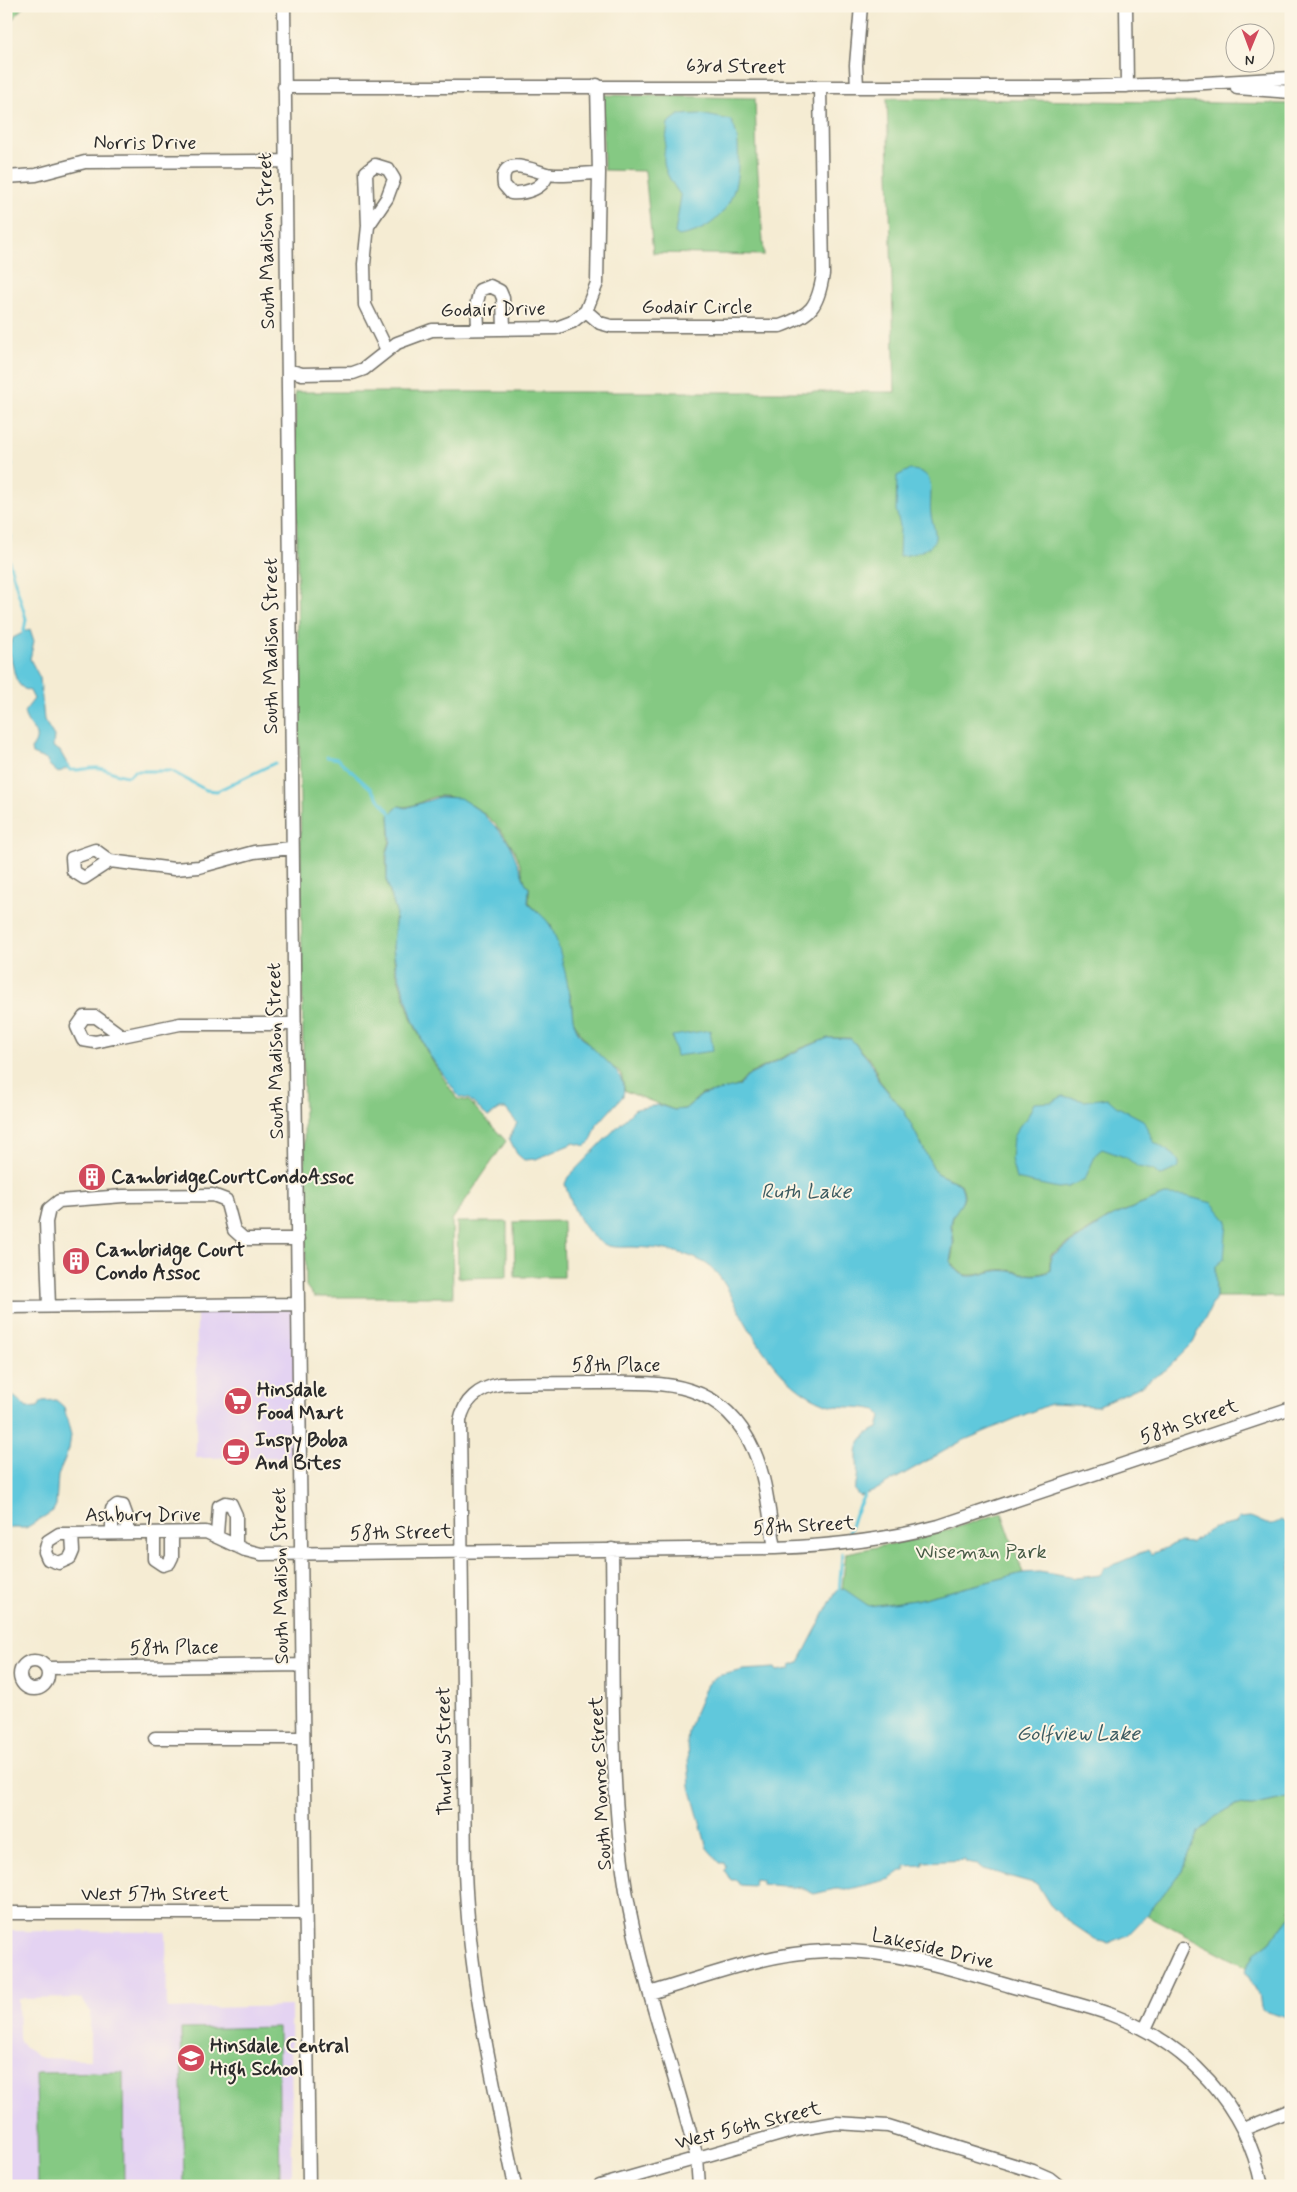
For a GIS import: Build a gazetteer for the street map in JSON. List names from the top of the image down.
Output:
{
  "streets": {
    "street": [
      "63rd Street",
      "Norris Drive",
      "South Madison Street",
      "Godair Circle",
      "Godair Drive",
      "58th Place",
      "58th Street",
      "Ashbury Drive",
      "Thurlow Street",
      "South Monroe Street",
      "West 57th Street",
      "Lakeside Drive",
      "West 56th Street"
    ]
  },
  "crossings": [
    ["63rd Street", "South Madison Street"],
    ["63rd Street", "Godair Circle"],
    ["Norris Drive", "South Madison Street"],
    ["South Madison Street", "Godair Drive"],
    ["South Madison Street", "58th Place"],
    ["South Madison Street", "58th Street"],
    ["South Madison Street", "Ashbury Drive"],
    ["South Madison Street", "West 57th Street"],
    ["Godair Circle", "Godair Drive"],
    ["58th Place", "58th Street"],
    ["58th Place", "Thurlow Street"],
    ["58th Street", "Ashbury Drive"],
    ["58th Street", "Thurlow Street"],
    ["58th Street", "South Monroe Street"],
    ["South Monroe Street", "Lakeside Drive"],
    ["South Monroe Street", "West 56th Street"]
  ],
  "water": ["Ruth Lake", "Golfview Lake"],
  "parks": ["Wiseman Park"],
  "places": {
    "building": ["CambridgeCourtCondoAssoc", "Cambridge Court Condo Assoc"],
    "supermarket": ["Hinsdale Food Mart"],
    "cafe": ["Inspy Boba And Bites"],
    "school or university": ["Hinsdale Central High School"]
  },
  "north": "bottom"
}
